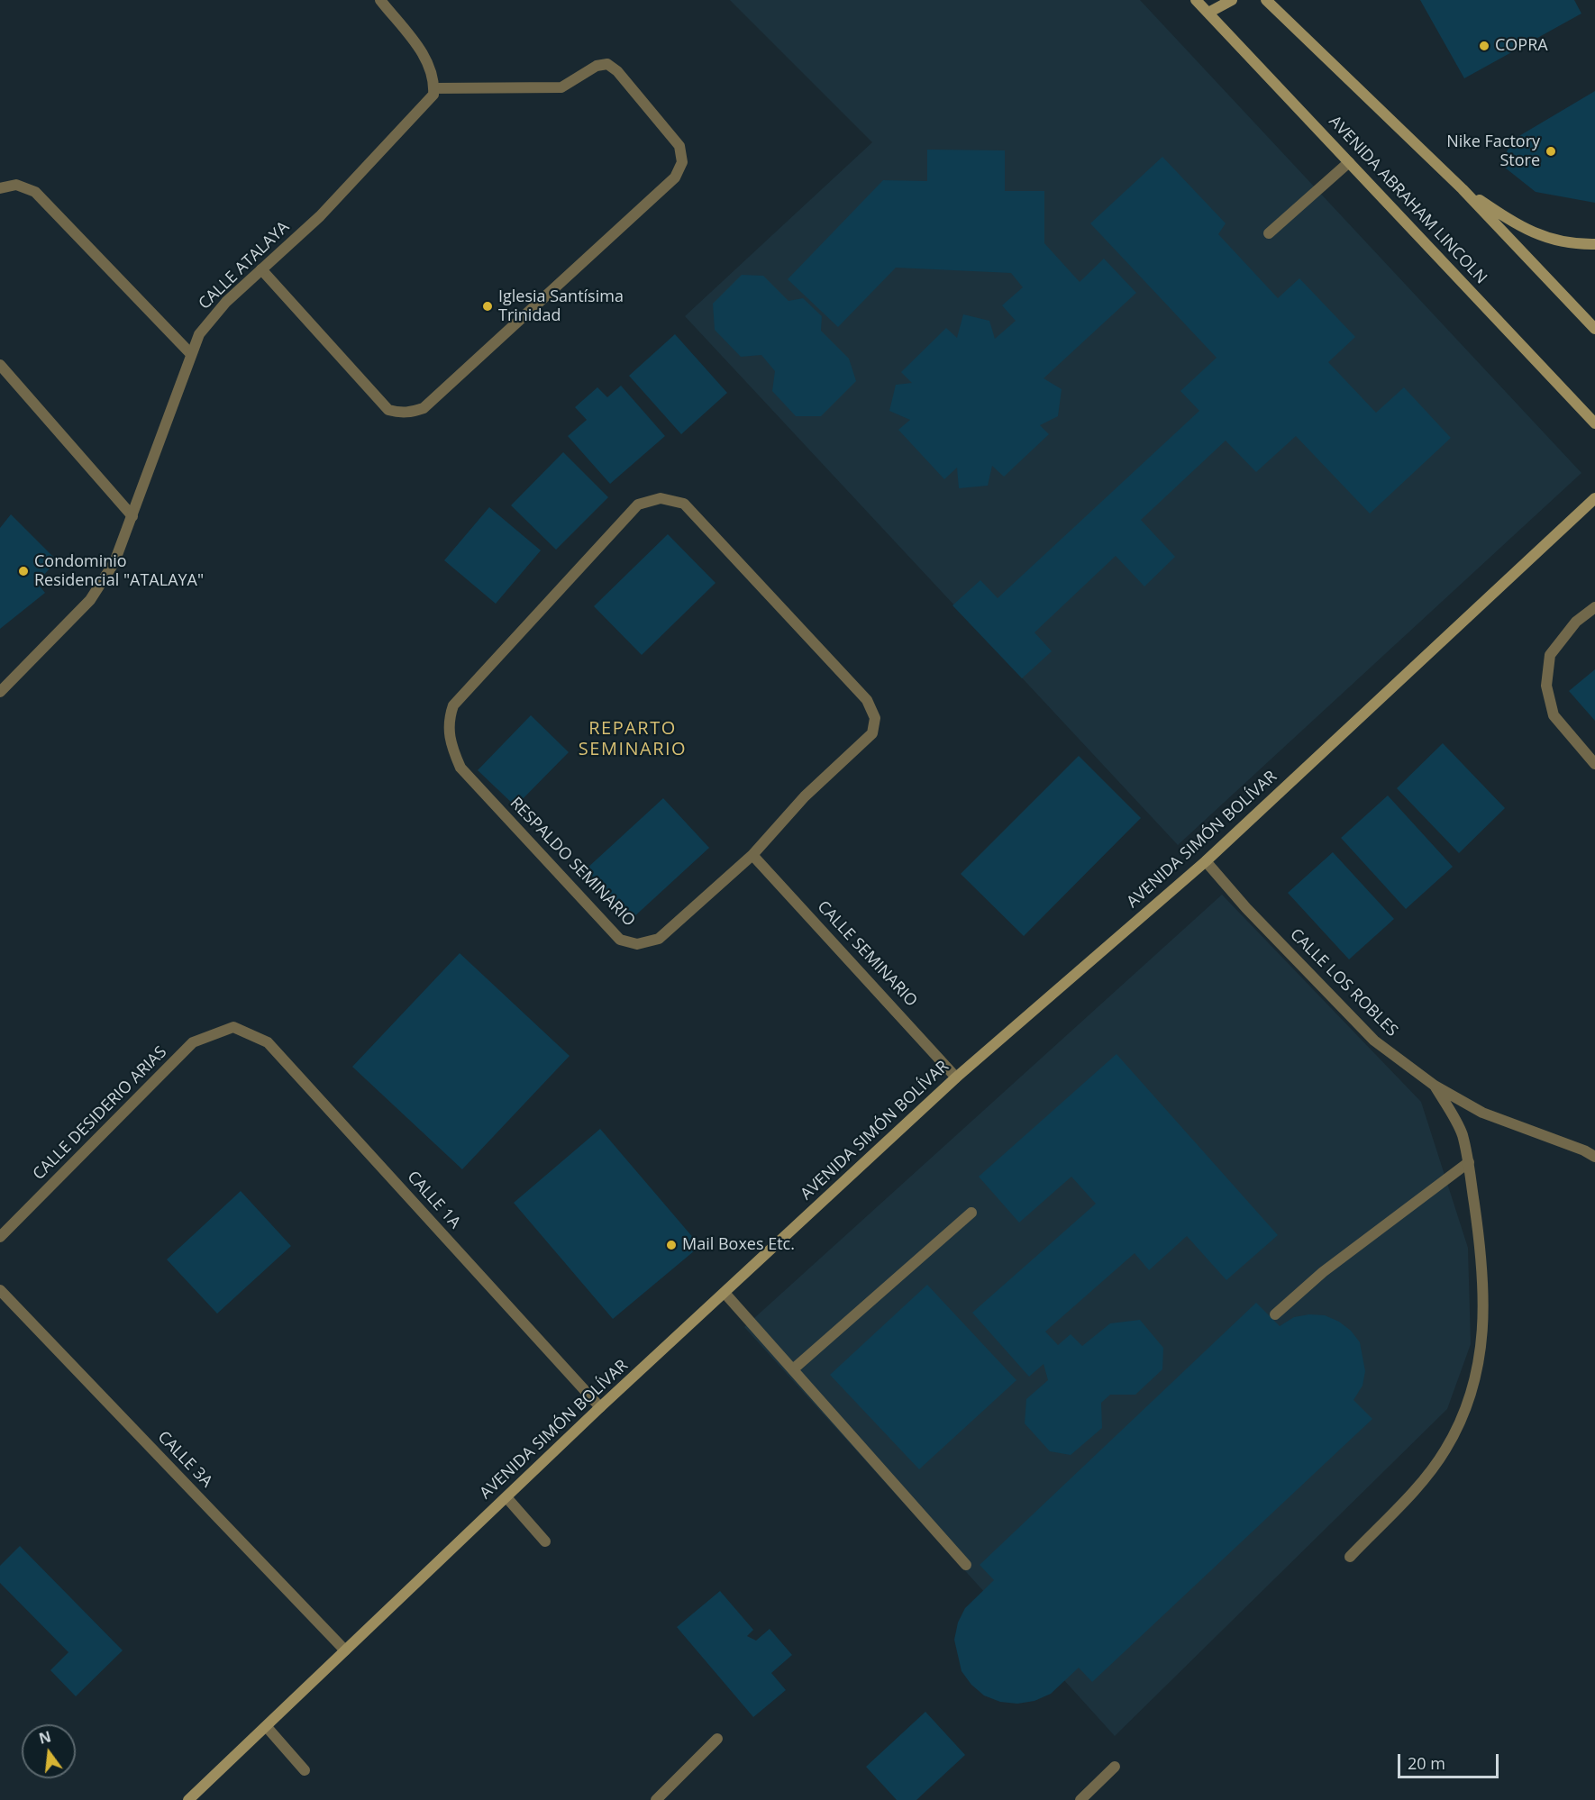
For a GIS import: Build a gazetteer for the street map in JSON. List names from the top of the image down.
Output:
{
  "streets": {
    "main road": ["AVENIDA ABRAHAM LINCOLN", "AVENIDA SIMÓN BOLÍVAR"],
    "street": [
      "CALLE ATALAYA",
      "RESPALDO SEMINARIO",
      "CALLE SEMINARIO",
      "CALLE LOS ROBLES",
      "CALLE DESIDERIO ARIAS",
      "CALLE 1A",
      "CALLE 3A"
    ]
  },
  "crossings": [
    ["AVENIDA SIMÓN BOLÍVAR", "CALLE SEMINARIO"],
    ["AVENIDA SIMÓN BOLÍVAR", "CALLE LOS ROBLES"],
    ["AVENIDA SIMÓN BOLÍVAR", "CALLE 1A"],
    ["AVENIDA SIMÓN BOLÍVAR", "CALLE 3A"],
    ["RESPALDO SEMINARIO", "CALLE SEMINARIO"],
    ["CALLE DESIDERIO ARIAS", "CALLE 1A"]
  ],
  "districts": ["REPARTO SEMINARIO"],
  "places": [
    "COPRA",
    "Nike Factory Store",
    "Iglesia Santísima Trinidad",
    "Condominio Residencial \"ATALAYA\"",
    "Mail Boxes Etc."
  ],
  "scale_bar": "20 m",
  "north": "top"
}
